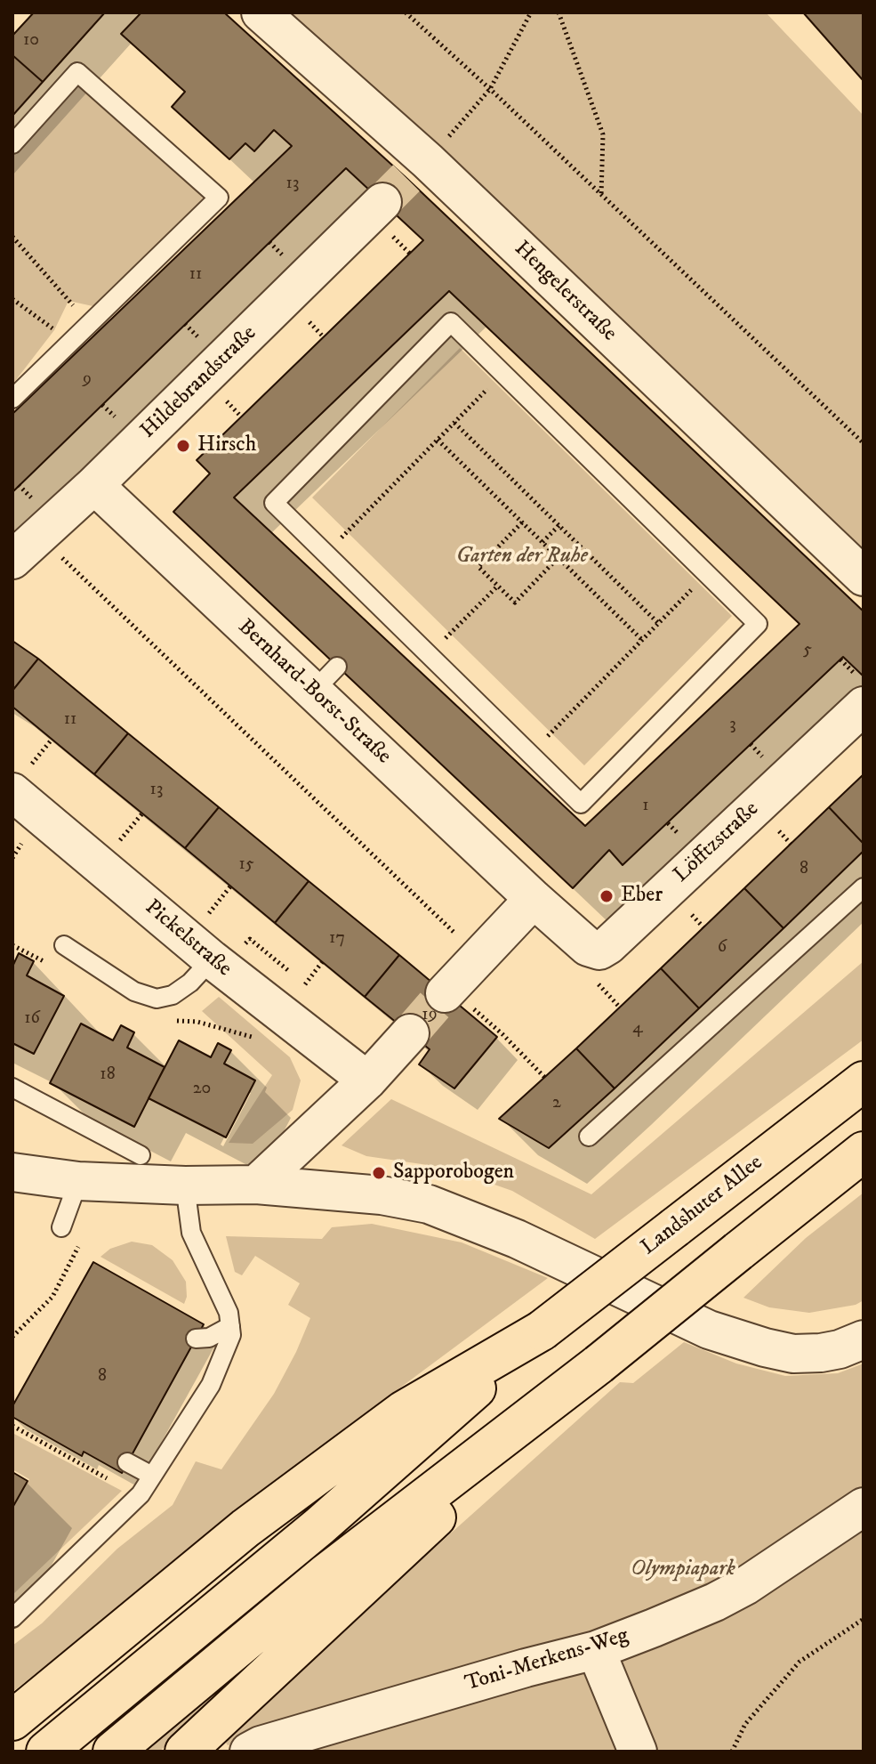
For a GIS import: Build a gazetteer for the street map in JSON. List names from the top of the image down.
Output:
{
  "streets": {
    "highway": ["Landshuter Allee"],
    "street": [
      "Hengelerstraße",
      "Hildebrandstraße",
      "Bernhard-Borst-Straße",
      "Löfftzstraße",
      "Pickelstraße",
      "Toni-Merkens-Weg"
    ]
  },
  "crossings": [
    ["Hengelerstraße", "Hildebrandstraße"],
    ["Hildebrandstraße", "Bernhard-Borst-Straße"],
    ["Bernhard-Borst-Straße", "Löfftzstraße"]
  ],
  "parks": ["Garten der Ruhe", "Olympiapark"],
  "places": ["Hirsch", "Eber", "Sapporobogen"],
  "house_numbers": [
    "10",
    "13",
    "11",
    "9",
    "5",
    "11",
    "3",
    "13",
    "1",
    "15",
    "8",
    "17",
    "6",
    "19",
    "16",
    "4",
    "18",
    "20",
    "2",
    "8"
  ]
}
